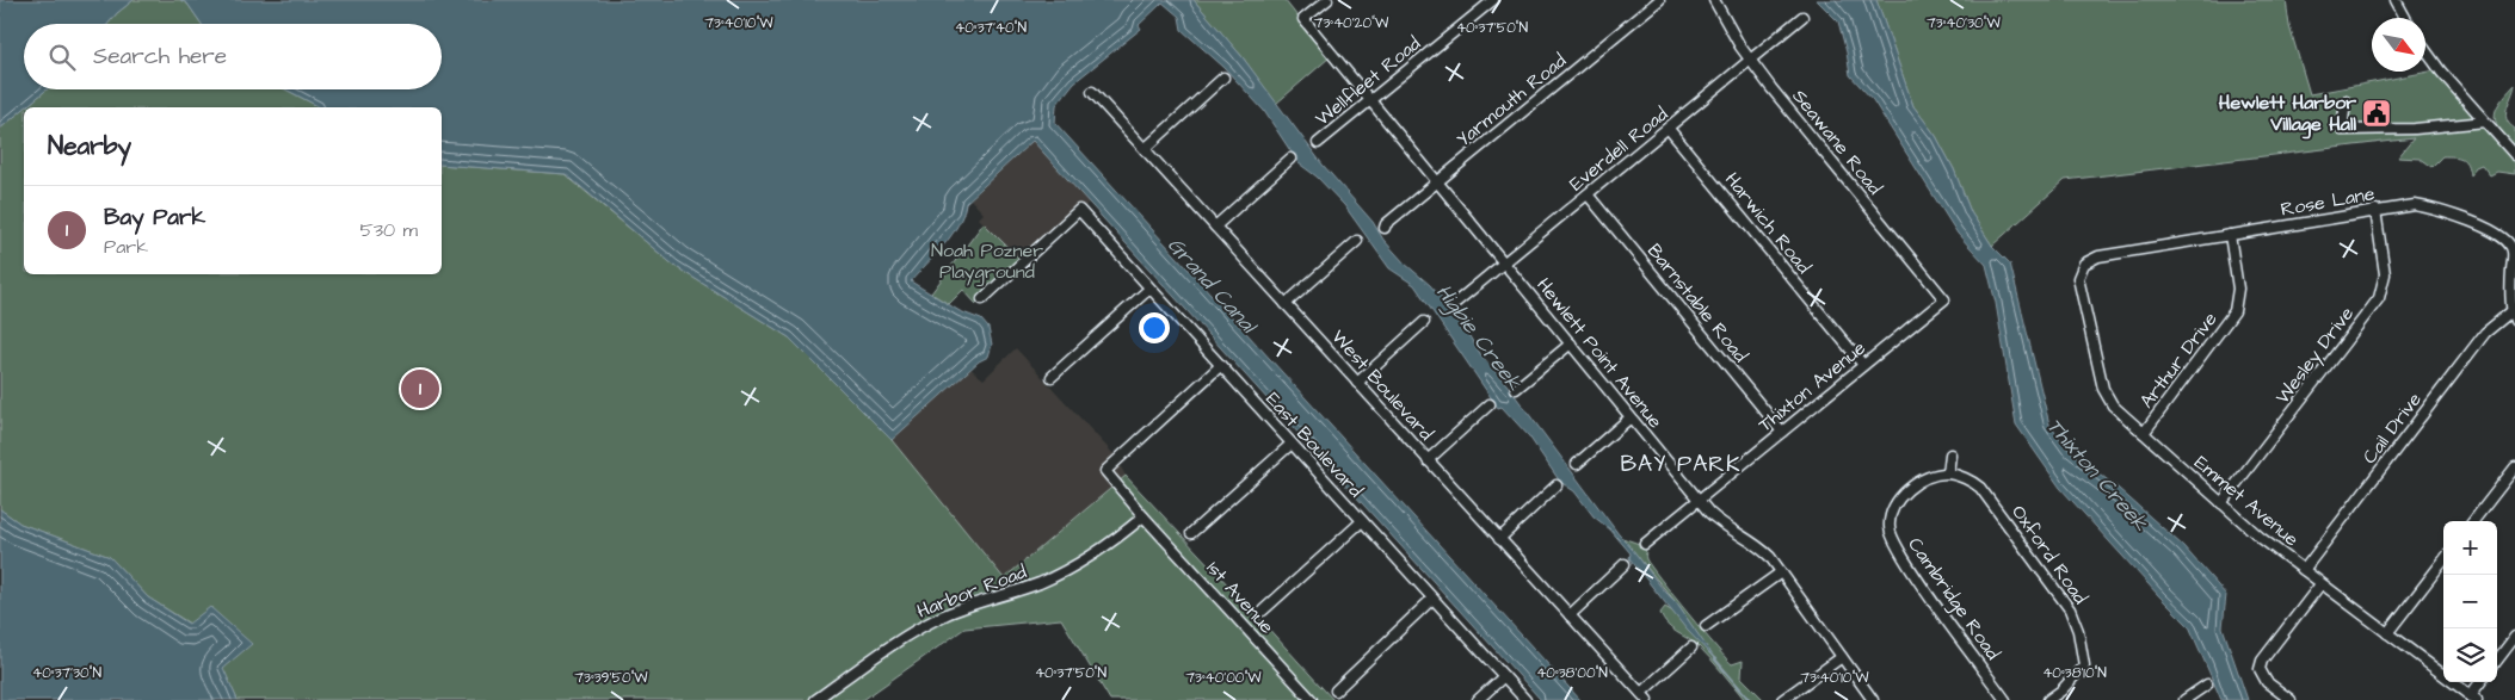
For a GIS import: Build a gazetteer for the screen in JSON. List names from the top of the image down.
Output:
{
  "streets": {
    "street": [
      "Wellfleet Road",
      "Yarmouth Road",
      "Seawane Road",
      "Everdell Road",
      "Rose Lane",
      "Harwich Road",
      "Barnstable Road",
      "Hewlett Point Avenue",
      "Wesley Drive",
      "Arthur Drive",
      "West Boulevard",
      "Thixton Avenue",
      "Cail Drive",
      "East Boulevard",
      "Emmet Avenue",
      "Oxford Road",
      "Harbor Road",
      "1st Avenue",
      "Cambridge Road"
    ]
  },
  "crossings": [
    ["Wellfleet Road", "Hewlett Point Avenue"],
    ["Yarmouth Road", "Hewlett Point Avenue"],
    ["Seawane Road", "Everdell Road"],
    ["Seawane Road", "Thixton Avenue"],
    ["Everdell Road", "Harwich Road"],
    ["Everdell Road", "Barnstable Road"],
    ["Everdell Road", "Hewlett Point Avenue"],
    ["Rose Lane", "Wesley Drive"],
    ["Rose Lane", "Arthur Drive"],
    ["Rose Lane", "Cail Drive"],
    ["Rose Lane", "Emmet Avenue"],
    ["Harwich Road", "Thixton Avenue"],
    ["Barnstable Road", "Thixton Avenue"],
    ["Hewlett Point Avenue", "Thixton Avenue"],
    ["Wesley Drive", "Emmet Avenue"],
    ["Arthur Drive", "Emmet Avenue"],
    ["Cail Drive", "Emmet Avenue"],
    ["East Boulevard", "1st Avenue"],
    ["Oxford Road", "Cambridge Road"],
    ["Harbor Road", "1st Avenue"]
  ],
  "districts": ["BAY PARK"],
  "water": ["Grand Canal", "Higbie Creek", "Thixton Creek"],
  "parks": ["Noah Pozner Playground"],
  "places": {
    "public building": ["Hewlett Harbor Village Hall"]
  },
  "north": "bottom right",
  "page": {
    "search": "Search here",
    "heading": "Nearby",
    "list": [
      {
        "mark": "1",
        "name": "Bay Park",
        "note": "Park",
        "value": "530 m"
      }
    ],
    "pins": "1",
    "map_buttons": ["+", "−"]
  },
  "coordinates": [
    "73°40'20\"W",
    "73°40'10\"W",
    "73°40'30\"W",
    "40°37'40\"N",
    "40°37'50\"N",
    "40°37'30\"N",
    "40°38'00\"N",
    "40°38'10\"N",
    "73°39'50\"W",
    "73°40'00\"W"
  ]
}
